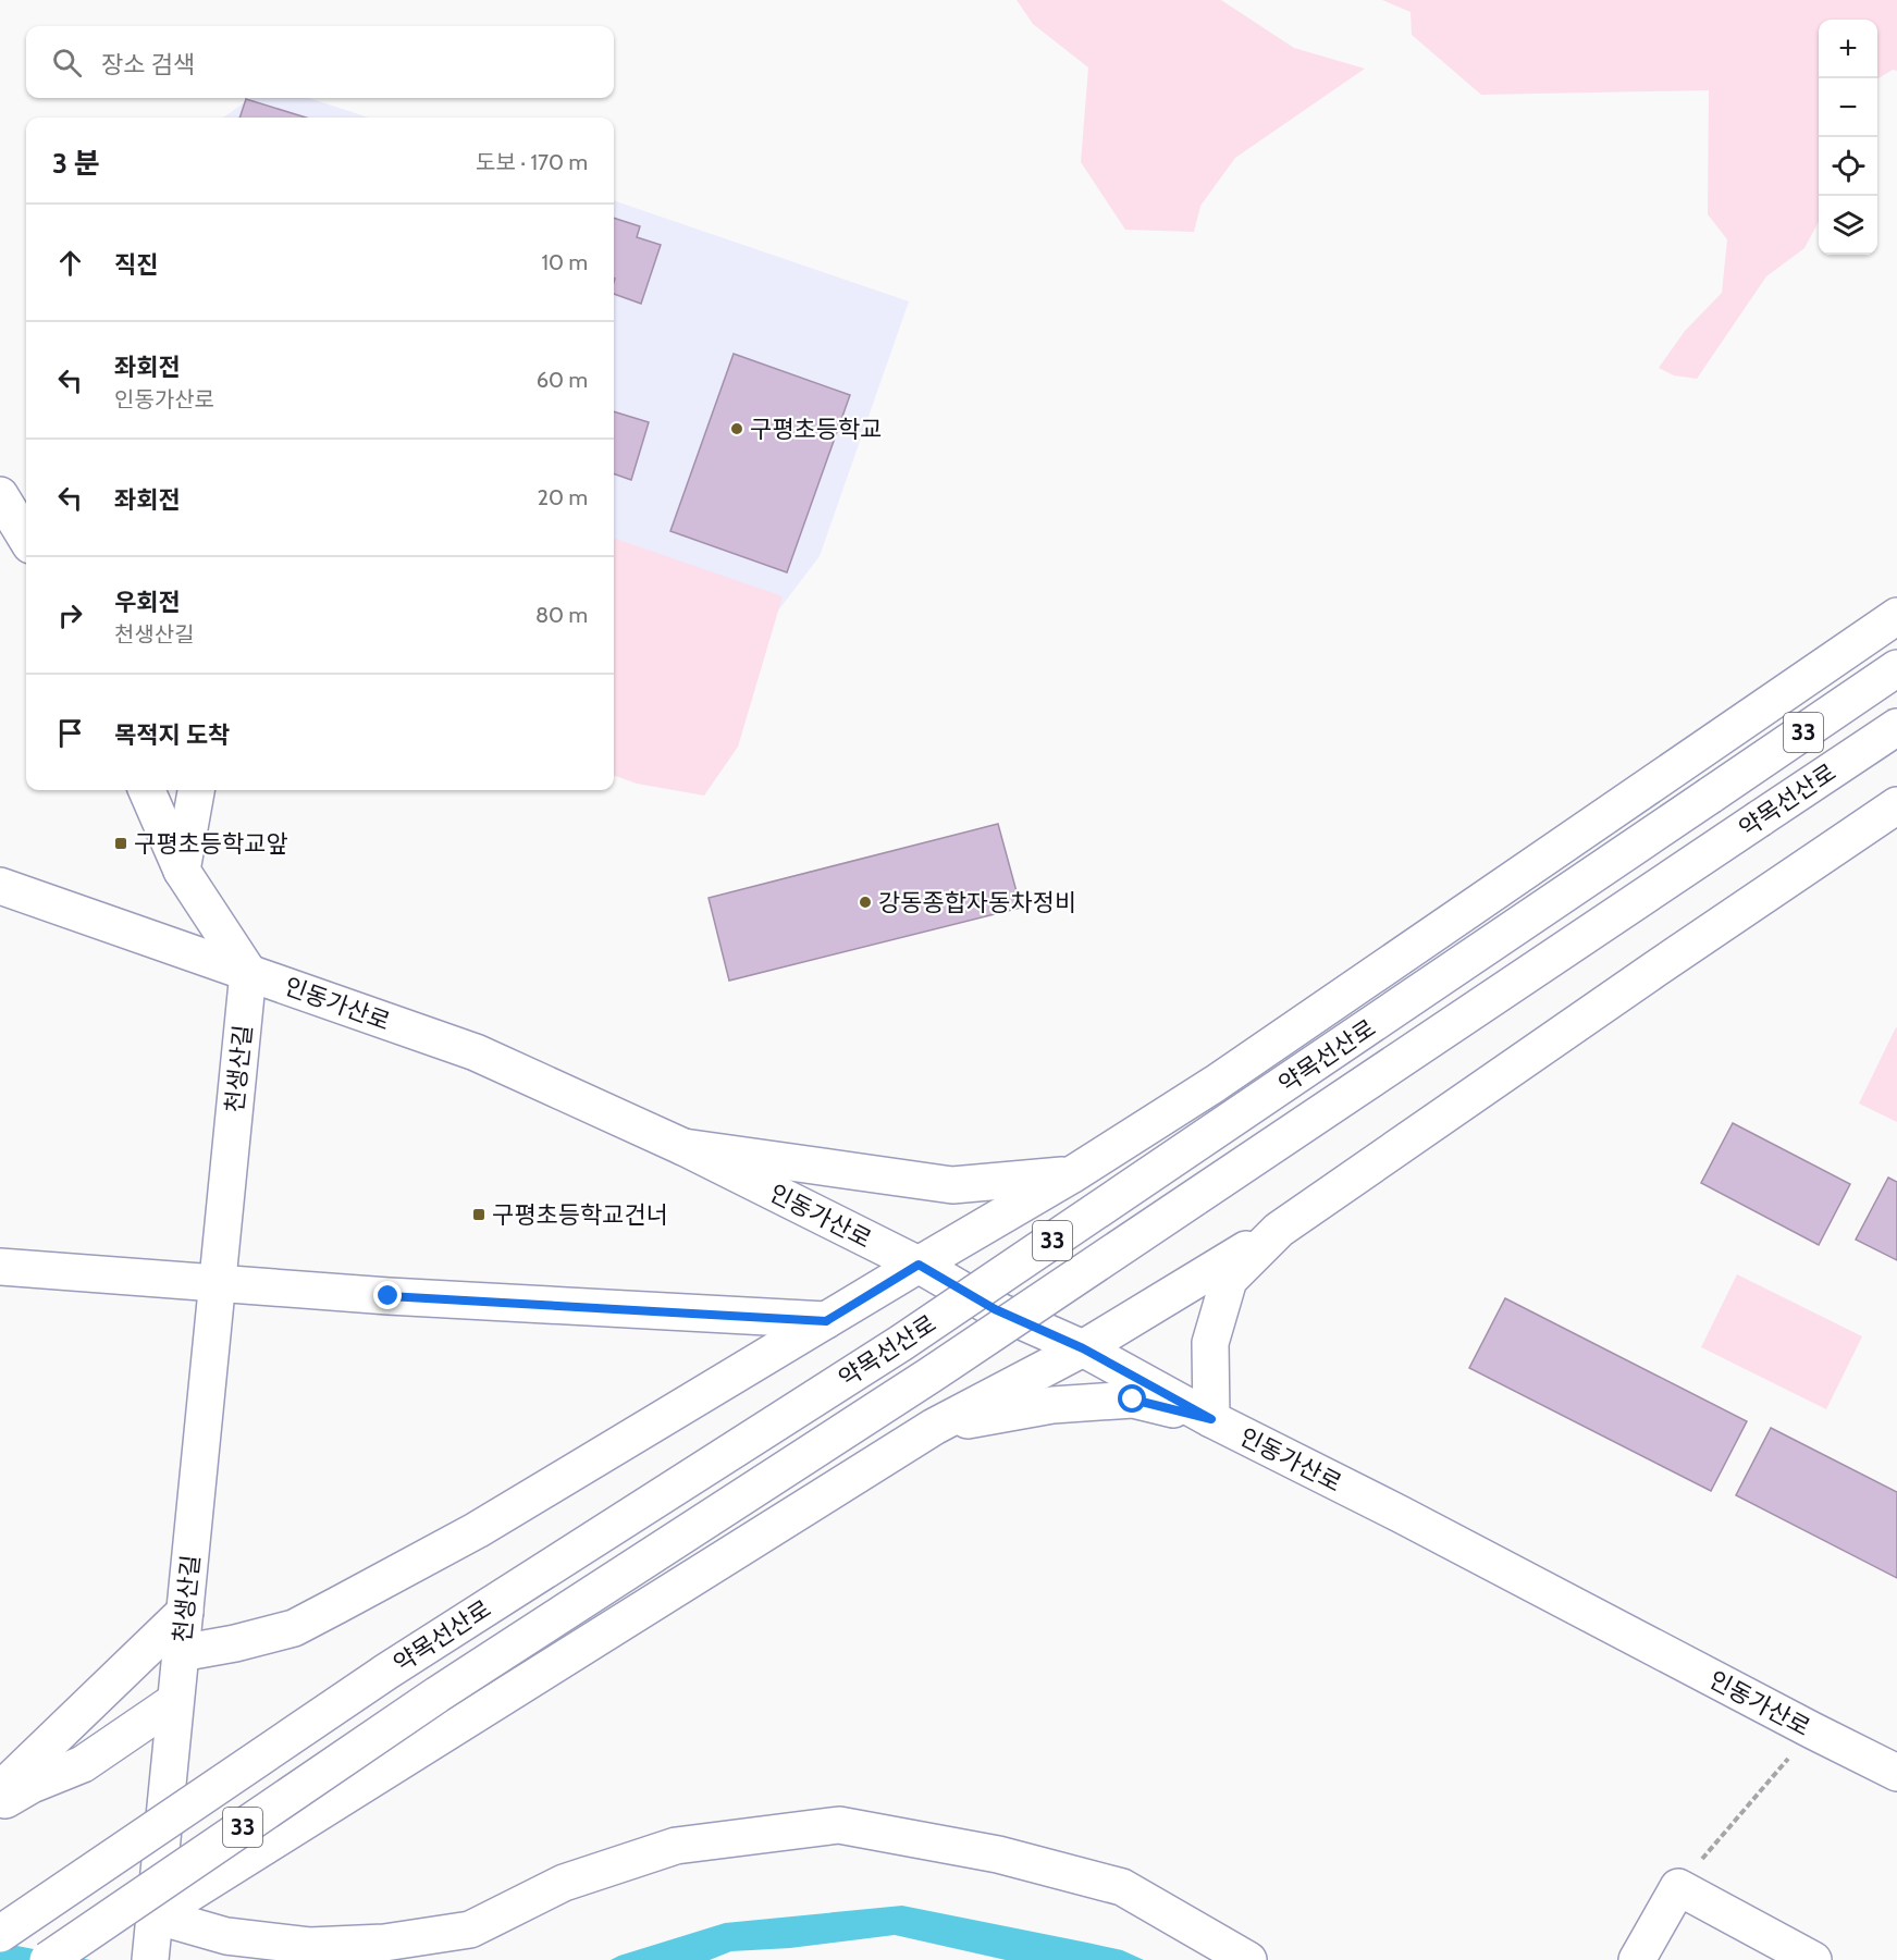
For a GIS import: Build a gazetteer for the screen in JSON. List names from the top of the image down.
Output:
{
  "streets": {
    "main road": [
      "33",
      "약목선산로",
      "인동가산로",
      "천생산길"
    ]
  },
  "crossings": [
    ["인동가산로", "천생산길"]
  ],
  "places": {
    "other": ["구평초등학교", "강동종합자동차정비"],
    "transit": ["구평초등학교앞", "구평초등학교건너"]
  },
  "page": {
    "map_buttons": ["+", "−"],
    "search": "장소 검색",
    "heading": ["3 분", "도보 · 170 m"],
    "list": [
      ["직진", "10 m"],
      ["좌회전", "인동가산로", "60 m"],
      ["좌회전", "20 m"],
      ["우회전", "천생산길", "80 m"],
      "목적지 도착"
    ]
  }
}
